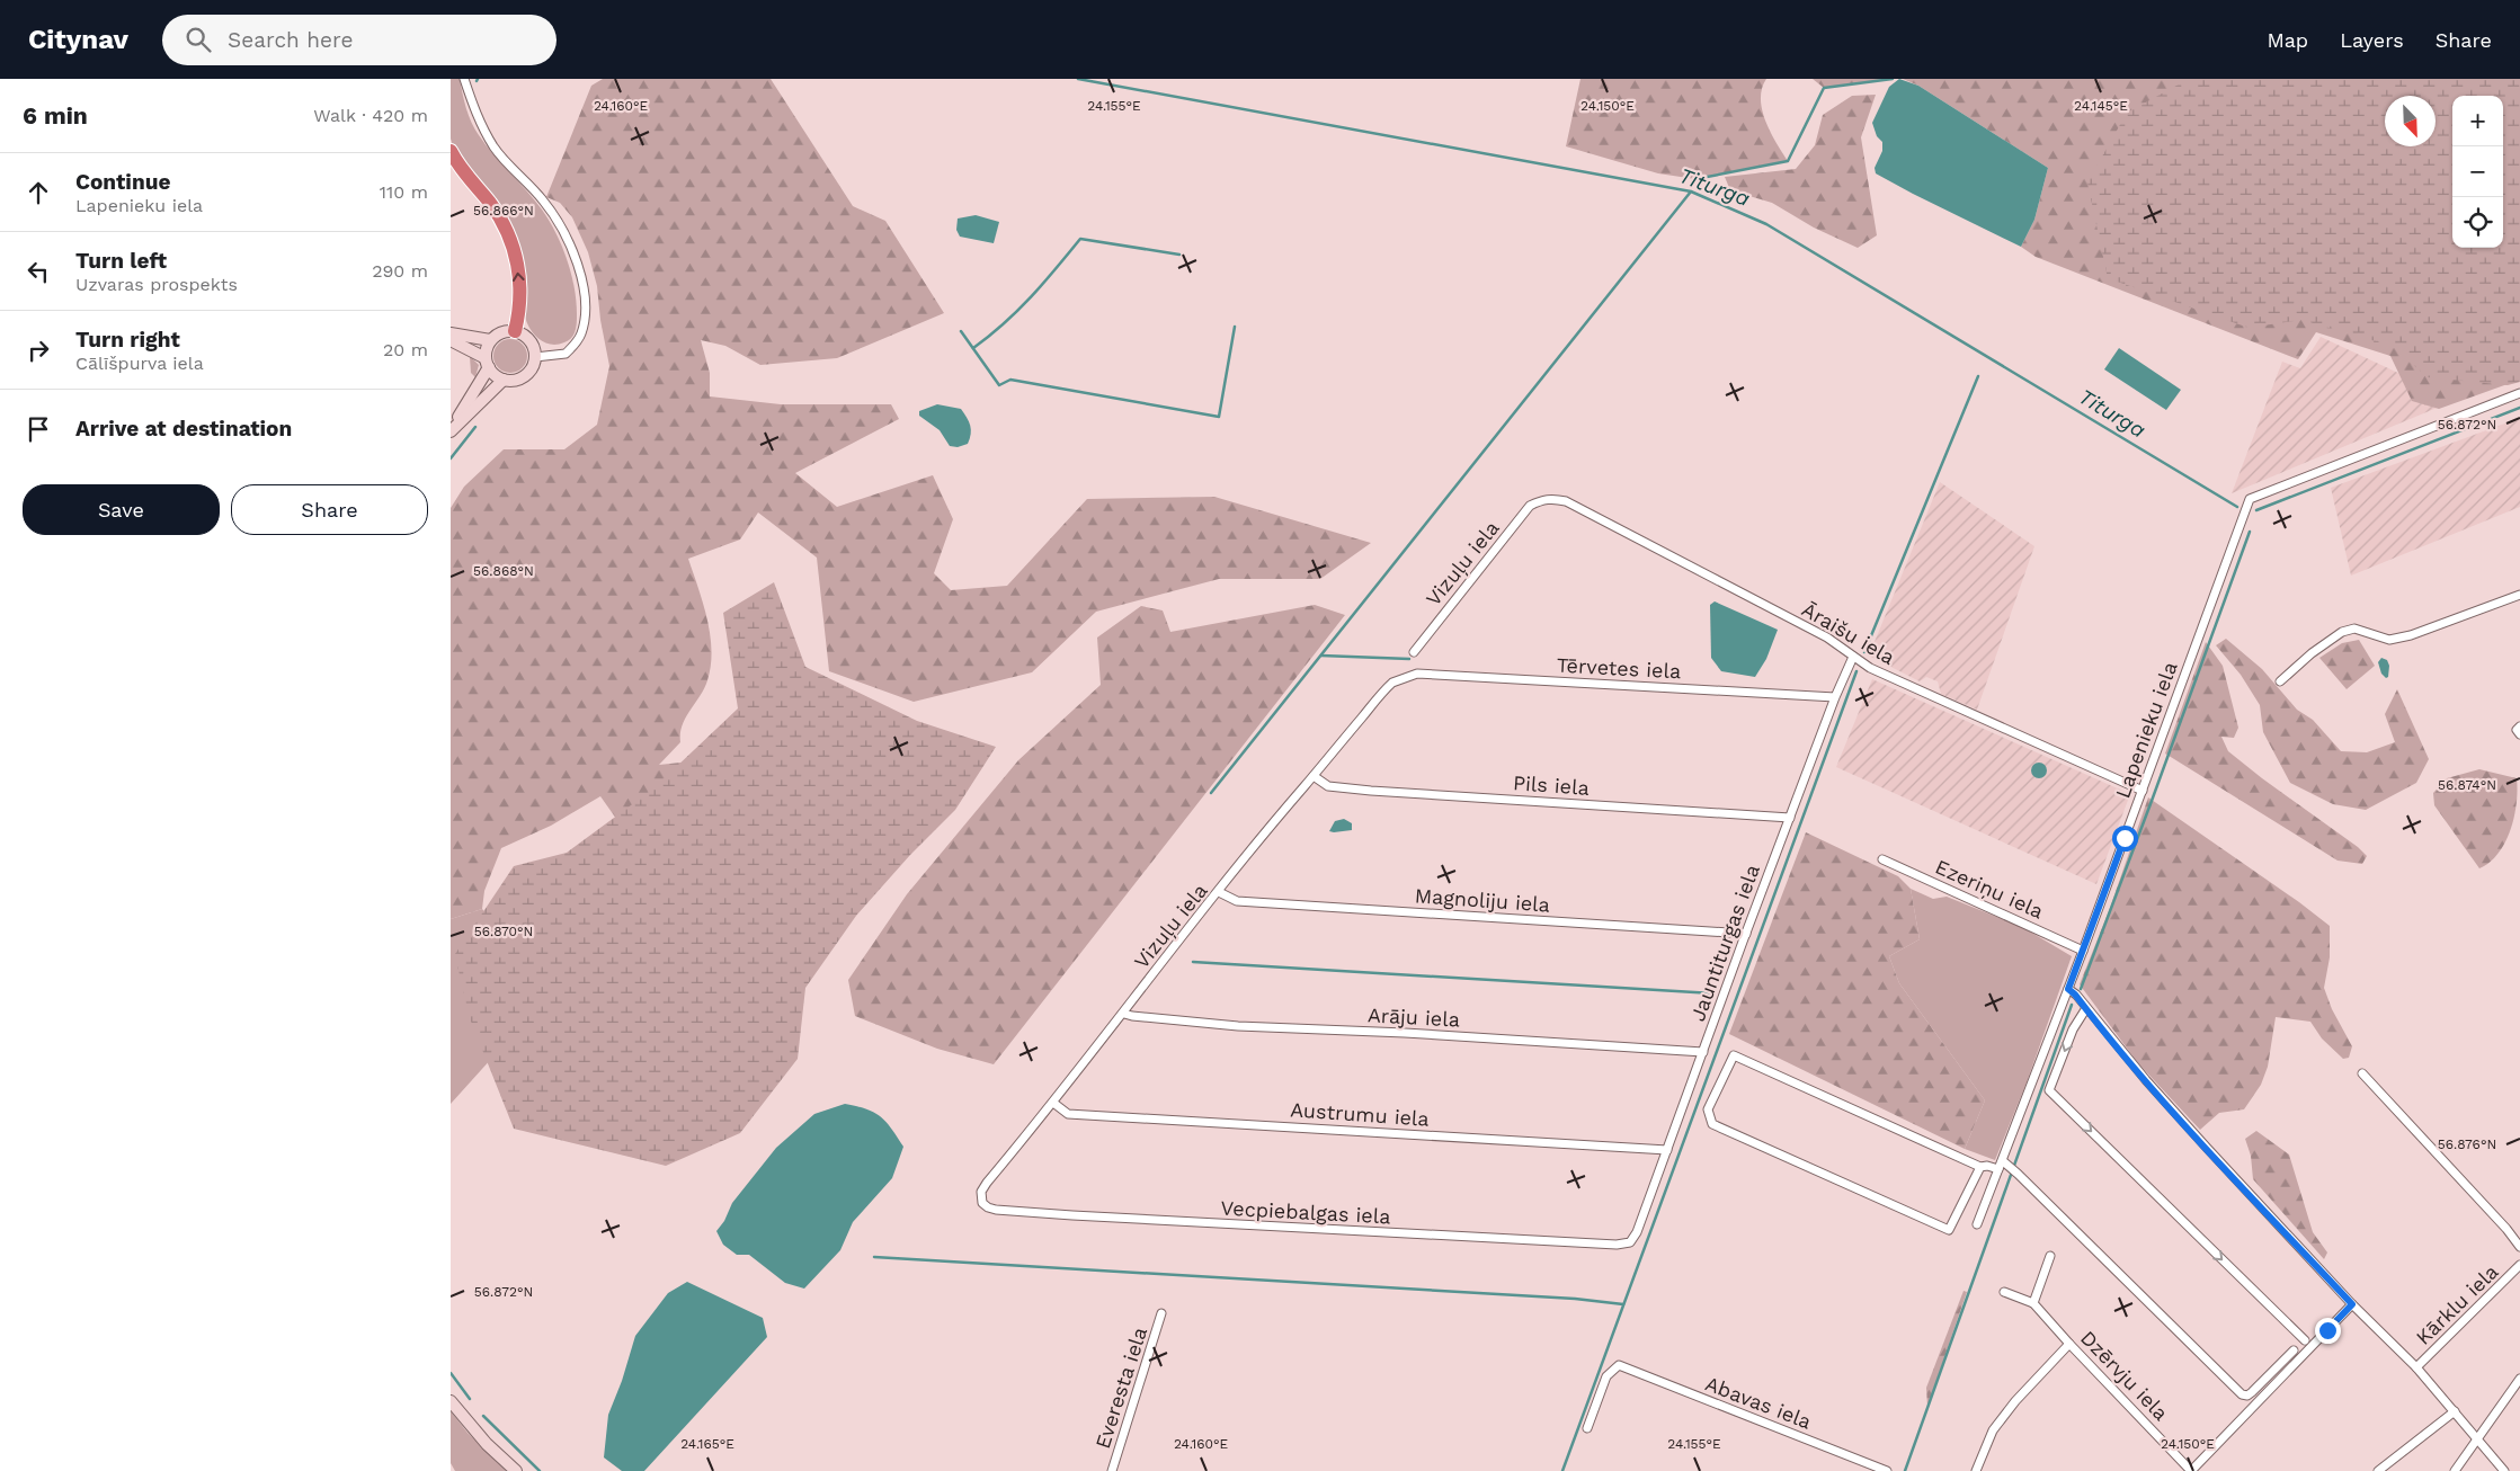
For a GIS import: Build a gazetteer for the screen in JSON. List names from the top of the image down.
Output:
{
  "streets": {
    "street": [
      "Vizuļu iela",
      "Āraišu iela",
      "Tērvetes iela",
      "Lapenieku iela",
      "Pils iela",
      "Ezeriņu iela",
      "Magnoliju iela",
      "Jauntiturgas iela",
      "Arāju iela",
      "Austrumu iela",
      "Vecpiebalgas iela",
      "Kārklu iela",
      "Dzērvju iela",
      "Everesta iela",
      "Abavas iela"
    ]
  },
  "crossings": [
    ["Vizuļu iela", "Āraišu iela"],
    ["Vizuļu iela", "Tērvetes iela"],
    ["Vizuļu iela", "Pils iela"],
    ["Vizuļu iela", "Magnoliju iela"],
    ["Vizuļu iela", "Arāju iela"],
    ["Vizuļu iela", "Austrumu iela"],
    ["Vizuļu iela", "Vecpiebalgas iela"],
    ["Āraišu iela", "Lapenieku iela"],
    ["Āraišu iela", "Jauntiturgas iela"],
    ["Tērvetes iela", "Jauntiturgas iela"],
    ["Lapenieku iela", "Ezeriņu iela"],
    ["Pils iela", "Jauntiturgas iela"],
    ["Magnoliju iela", "Jauntiturgas iela"],
    ["Jauntiturgas iela", "Arāju iela"],
    ["Jauntiturgas iela", "Austrumu iela"],
    ["Jauntiturgas iela", "Vecpiebalgas iela"]
  ],
  "water": ["Titurga"],
  "north": "bottom right",
  "page": {
    "header": "Citynav",
    "search": "Search here",
    "nav": ["Map", "Layers", "Share"],
    "heading": ["6 min", "Walk · 420 m"],
    "map_buttons": ["+", "−"],
    "list": [
      ["Continue", "Lapenieku iela", "110 m"],
      ["Turn left", "Uzvaras prospekts", "290 m"],
      ["Turn right", "Cālīšpurva iela", "20 m"],
      "Arrive at destination"
    ],
    "buttons": ["Save", "Share"]
  },
  "coordinates": [
    "24.160°E",
    "24.155°E",
    "24.150°E",
    "24.145°E",
    "56.866°N",
    "56.872°N",
    "56.868°N",
    "56.874°N",
    "56.870°N",
    "56.876°N",
    "24.165°E"
  ]
}
